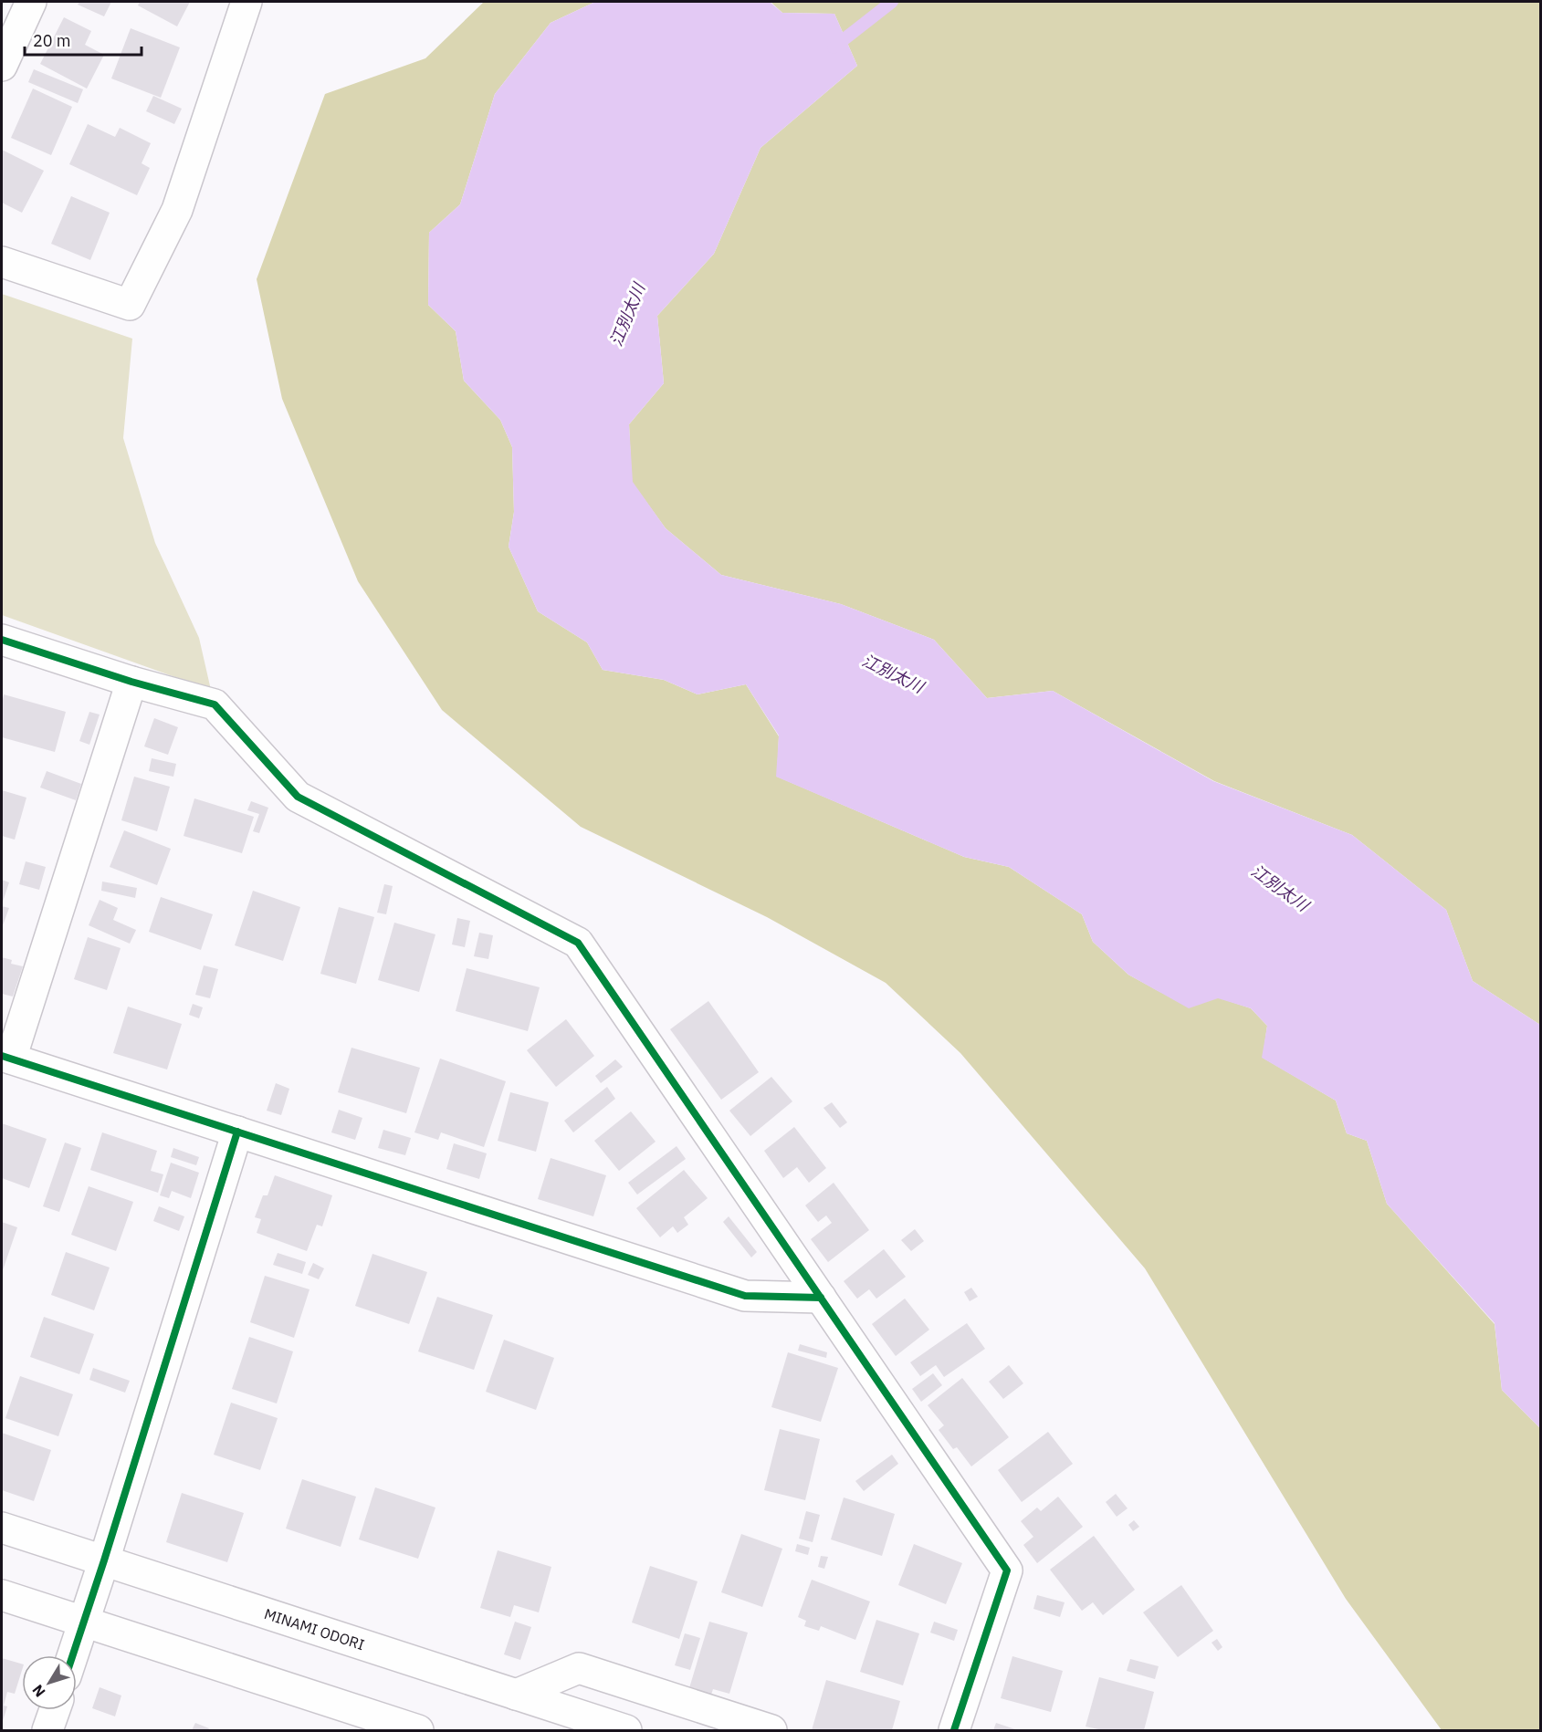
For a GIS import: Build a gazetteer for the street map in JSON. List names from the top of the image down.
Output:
{
  "streets": {
    "street": ["MINAMI ODORI"]
  },
  "water": ["江別太川"],
  "scale_bar": "20 m",
  "north": "bottom left"
}
